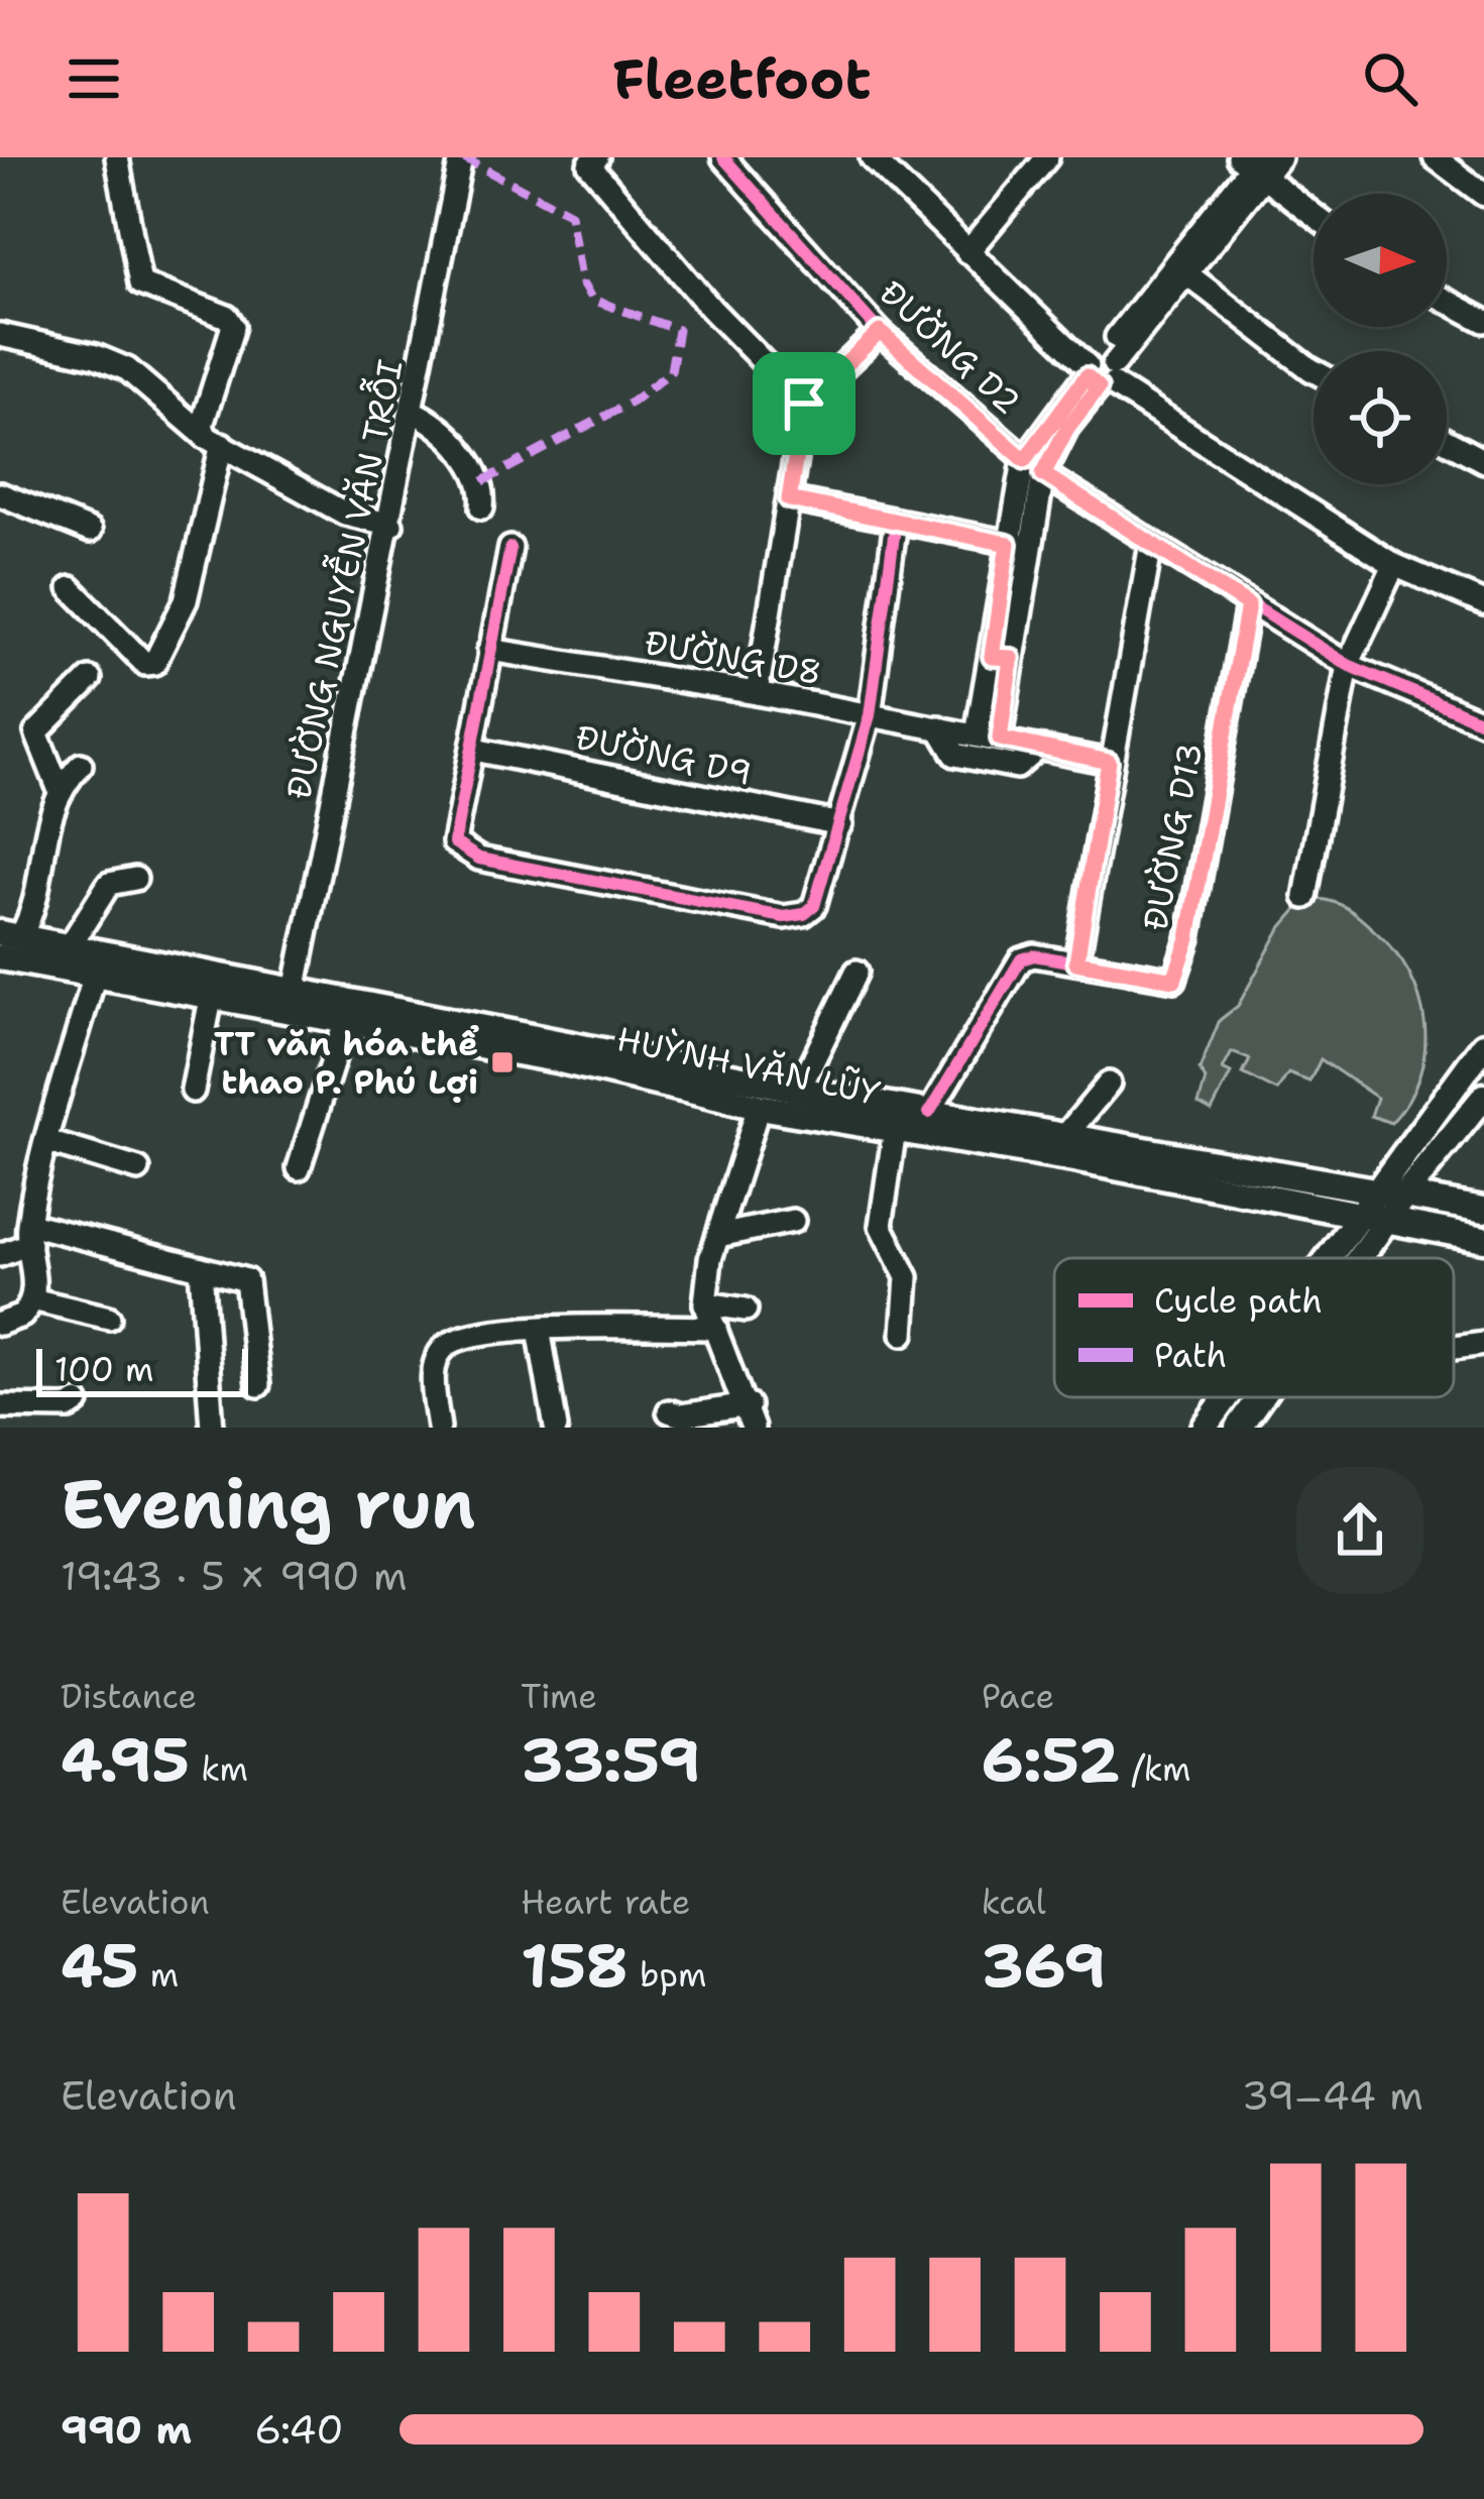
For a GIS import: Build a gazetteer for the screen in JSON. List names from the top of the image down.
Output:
{
  "streets": {
    "main road": ["HUỲNH VĂN LŨY"],
    "street": [
      "ĐƯỜNG D2",
      "ĐƯỜNG NGUYỄN VĂN TRỖI",
      "ĐƯỜNG D8",
      "ĐƯỜNG D9",
      "ĐƯỜNG D13"
    ]
  },
  "crossings": [
    ["ĐƯỜNG D2", "ĐƯỜNG D13"],
    ["ĐƯỜNG NGUYỄN VĂN TRỖI", "HUỲNH VĂN LŨY"]
  ],
  "places": {
    "transit": ["TT văn hóa thể thao P. Phú Lợi"]
  },
  "legend": ["Cycle path", "Path"],
  "scale_bar": "100 m",
  "north": "right",
  "page": {
    "header": "Fleetfoot",
    "scale": "100 m",
    "heading": ["Evening run", "19:43 · 5 × 990 m"],
    "stats": [
      ["Distance", "4.95 km"],
      ["Time", "33:59"],
      ["Pace", "6:52 /km"],
      ["Elevation", "45 m"],
      ["Heart rate", "158 bpm"],
      ["kcal", "369"]
    ],
    "chart": ["Elevation", "39–44 m"],
    "list": [
      {
        "name": "990 m",
        "note": "6:40"
      }
    ]
  }
}
